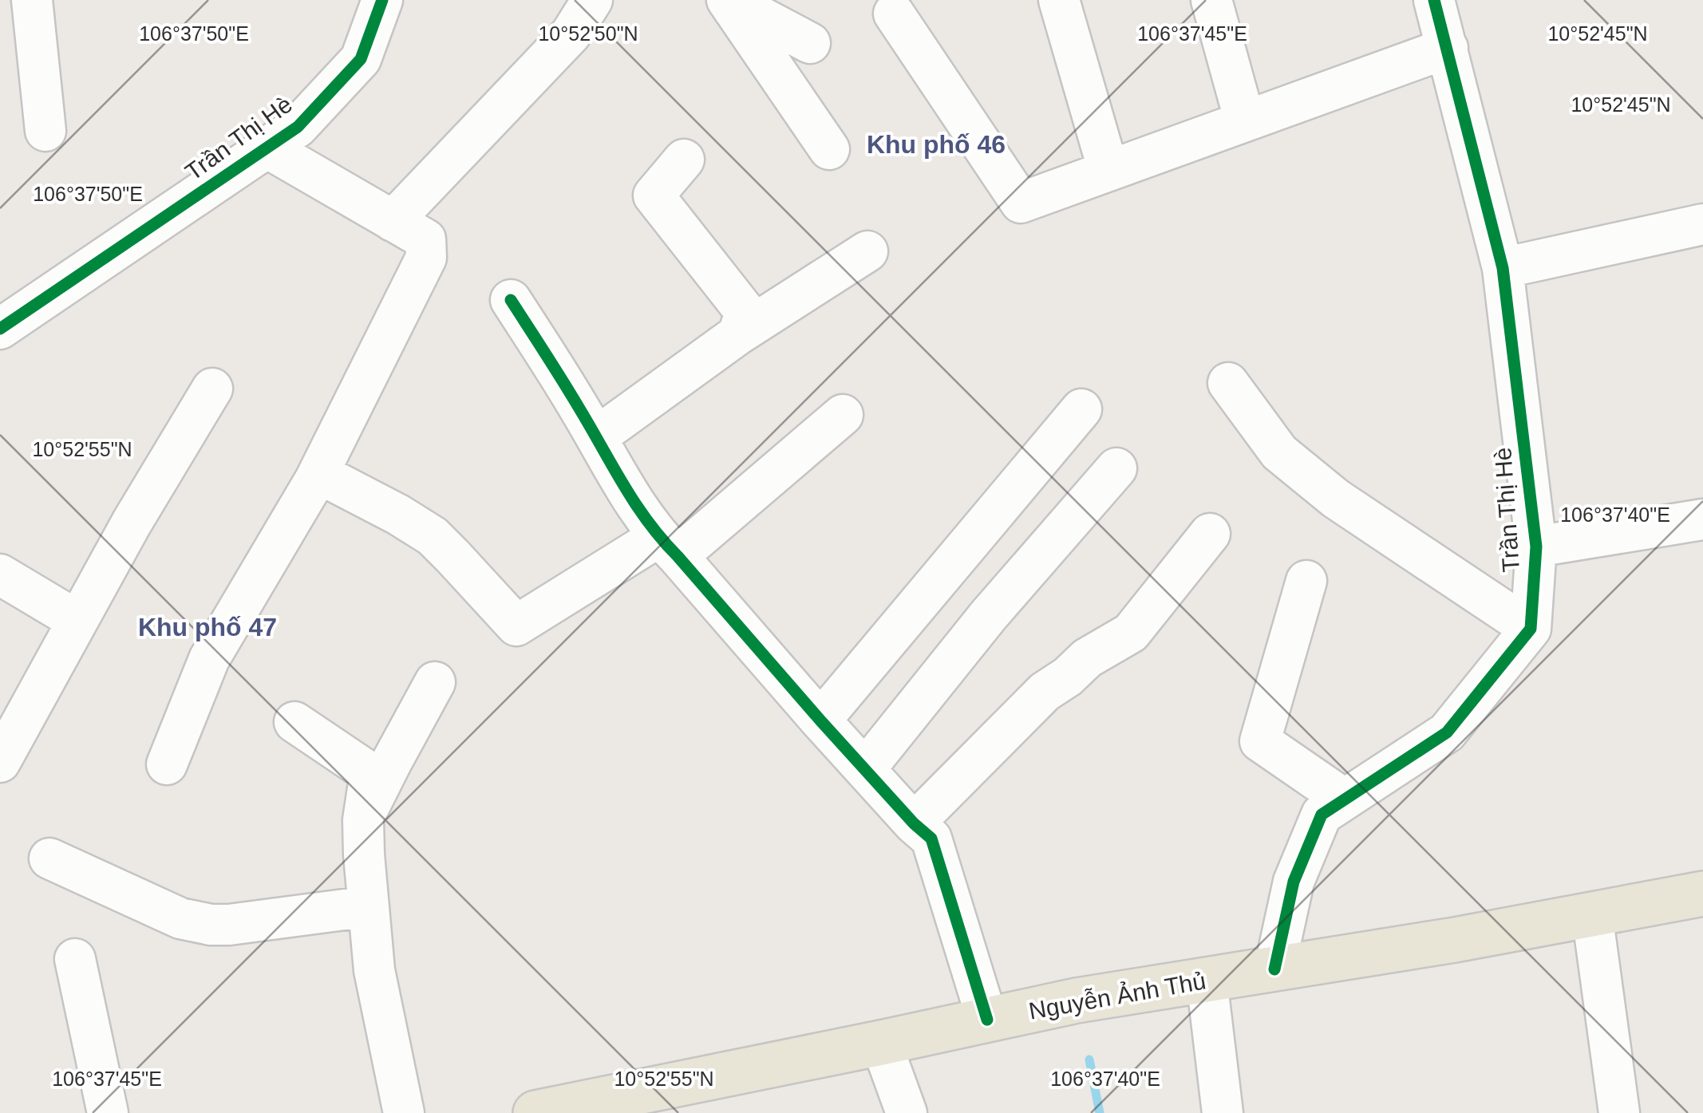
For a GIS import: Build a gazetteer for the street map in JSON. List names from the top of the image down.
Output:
{
  "streets": {
    "main road": ["Nguyễn Ảnh Thủ"],
    "street": ["Trần Thị Hè"]
  },
  "districts": ["Khu phố 46", "Khu phố 47"],
  "coordinates": [
    "106°37'50\"E",
    "10°52'50\"N",
    "106°37'45\"E",
    "10°52'45\"N",
    "10°52'55\"N",
    "106°37'40\"E"
  ]
}
